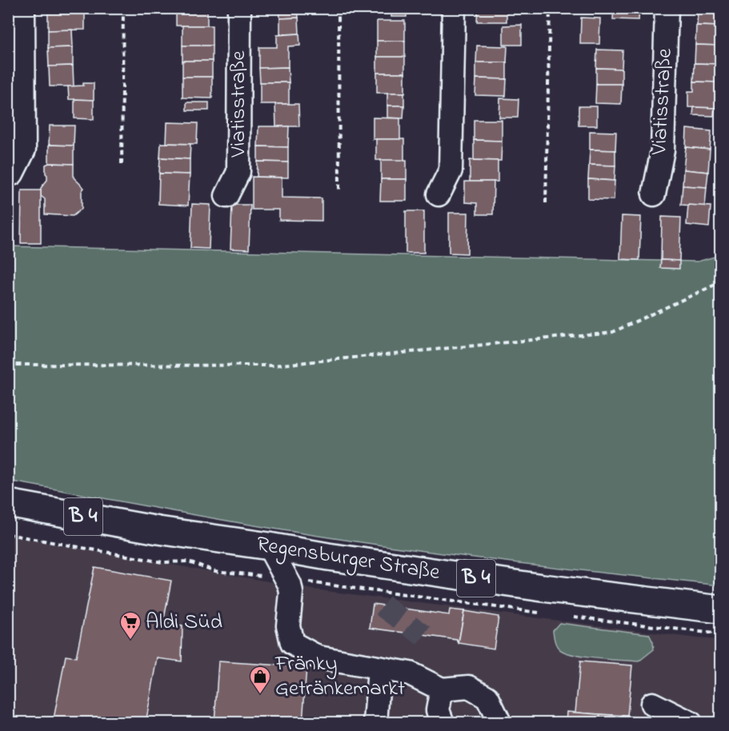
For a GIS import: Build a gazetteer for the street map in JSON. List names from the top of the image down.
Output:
{
  "streets": {
    "main road": ["B 4", "Regensburger Straße"],
    "street": ["Viatisstraße"]
  },
  "places": {
    "supermarket": ["Aldi Süd"],
    "shop": ["Fränky Getränkemarkt"]
  }
}
